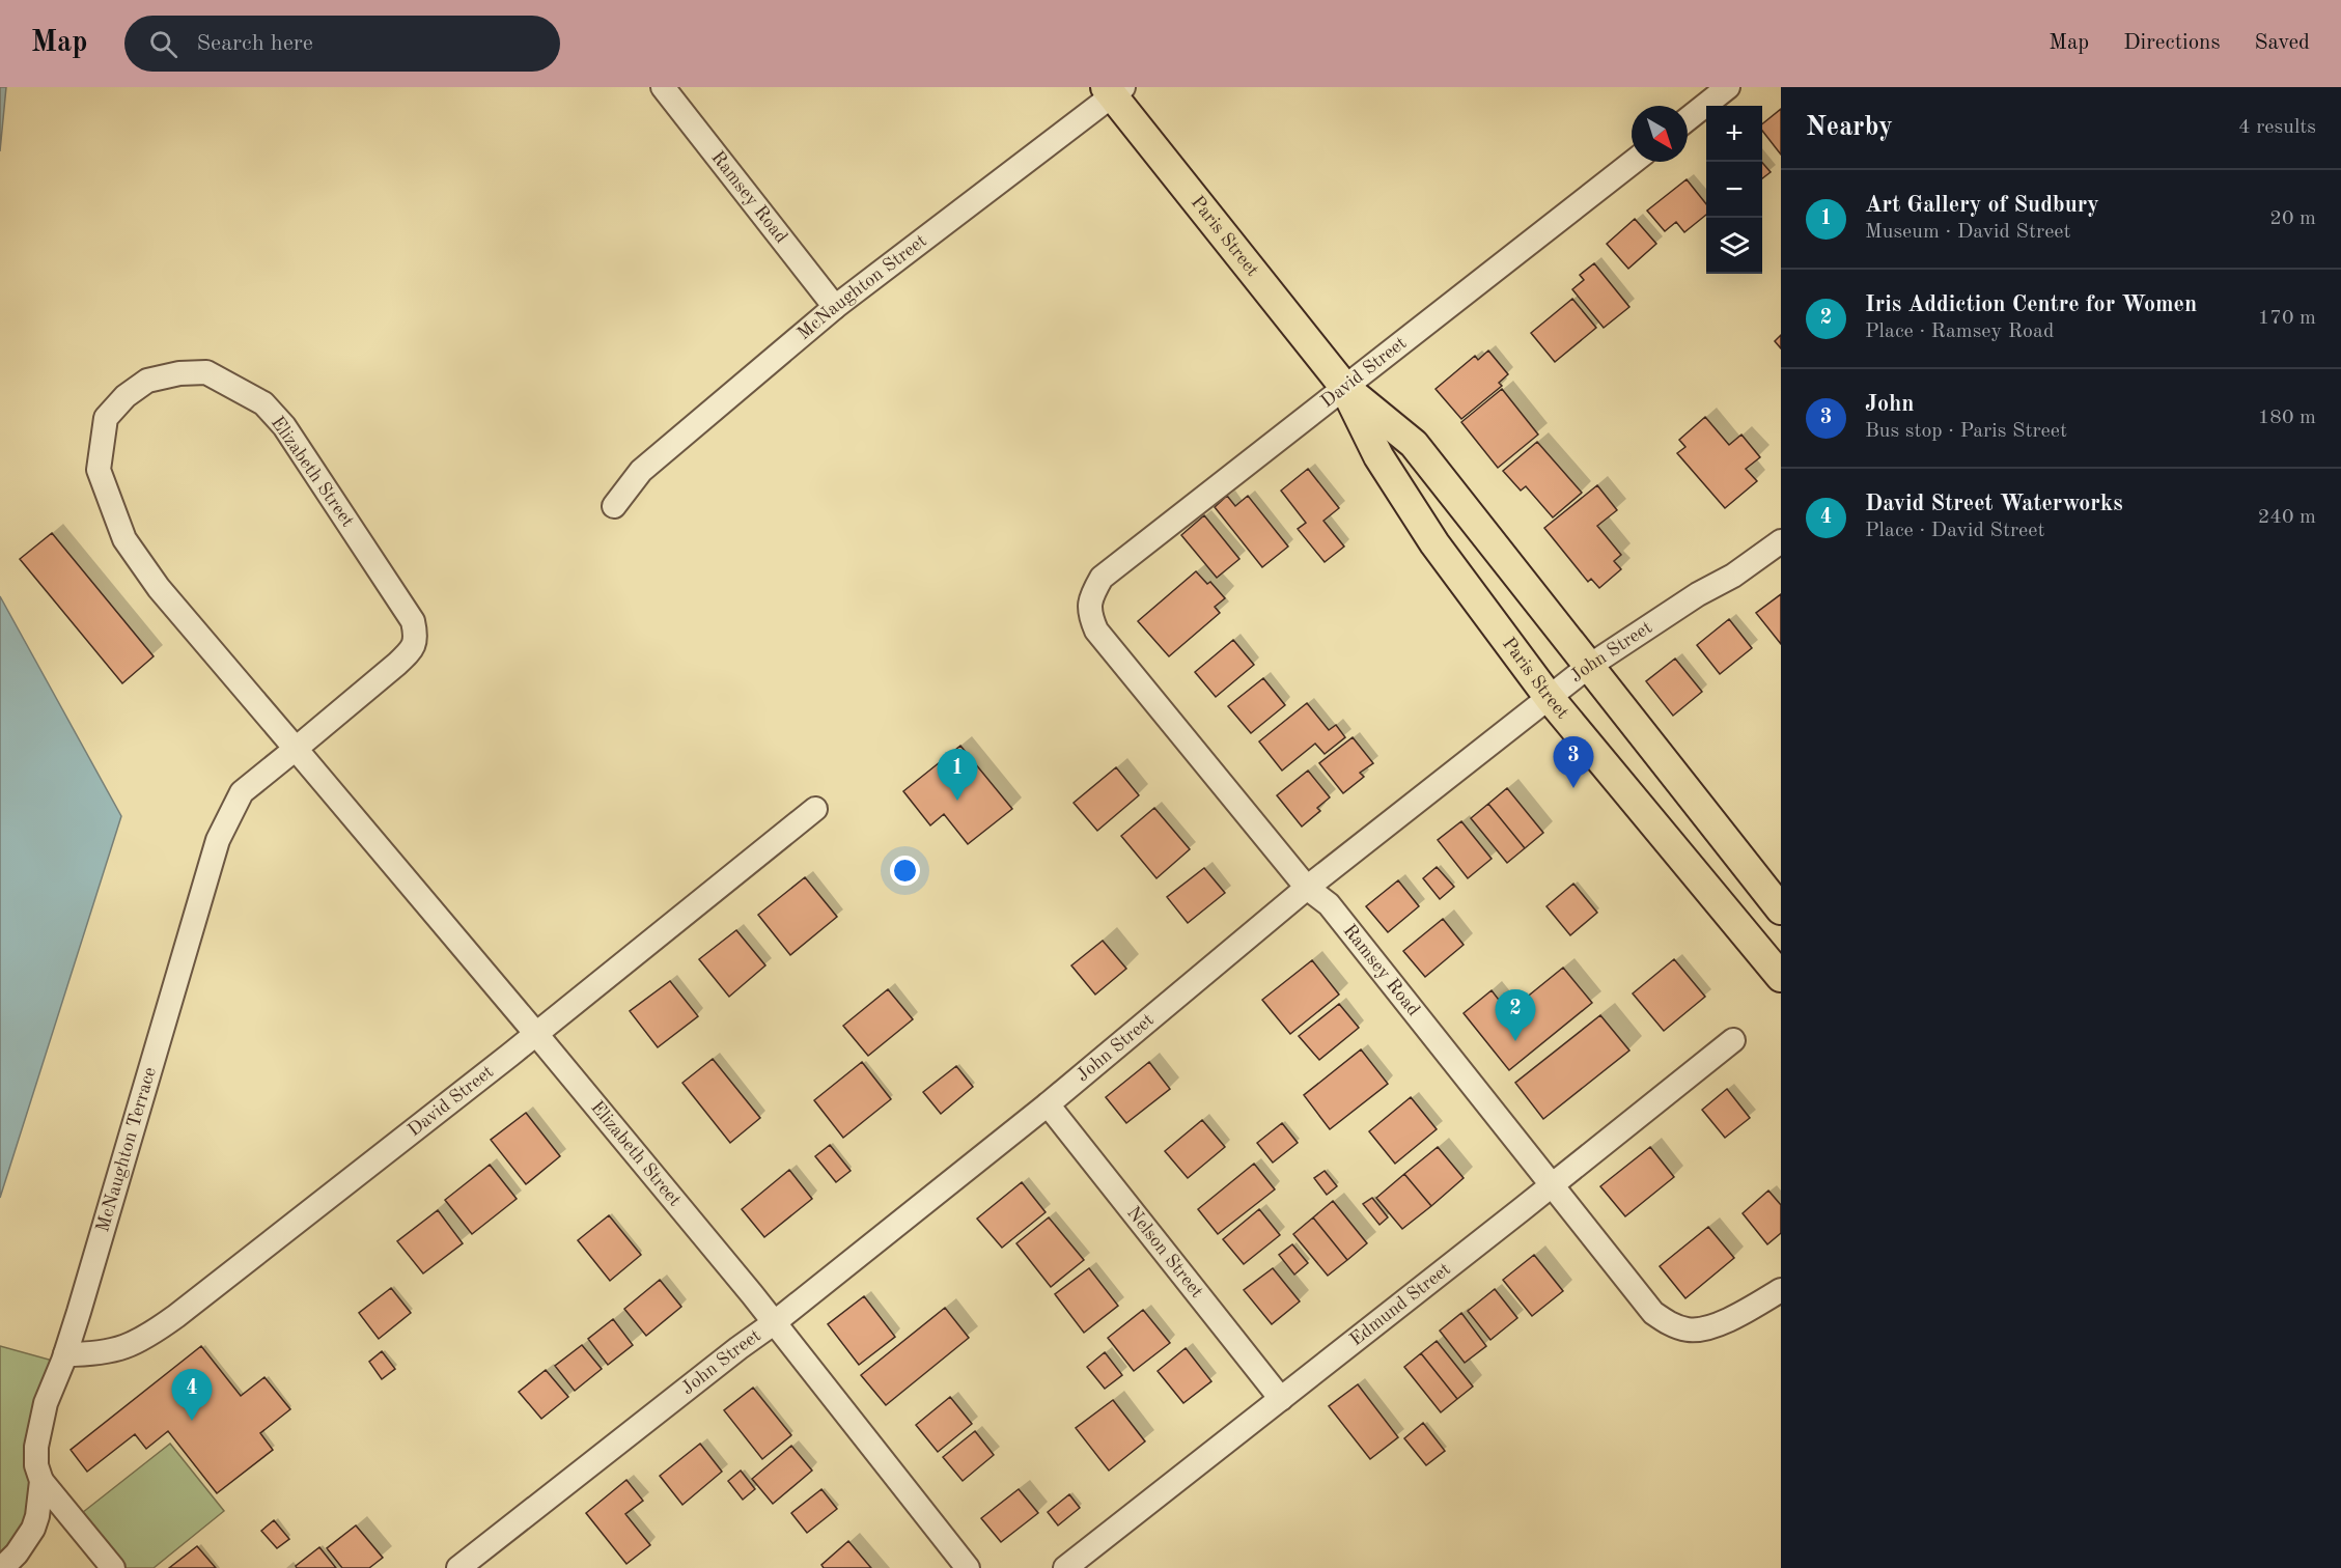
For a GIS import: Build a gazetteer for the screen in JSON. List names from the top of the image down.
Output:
{
  "streets": {
    "main road": ["Paris Street"],
    "street": [
      "Ramsey Road",
      "McNaughton Street",
      "David Street",
      "Elizabeth Street",
      "John Street",
      "McNaughton Terrace",
      "Nelson Street",
      "Edmund Street"
    ]
  },
  "crossings": [
    ["Ramsey Road", "McNaughton Street"],
    ["Ramsey Road", "David Street"],
    ["Ramsey Road", "John Street"],
    ["Ramsey Road", "Edmund Street"],
    ["Paris Street", "McNaughton Street"],
    ["Paris Street", "David Street"],
    ["Paris Street", "John Street"],
    ["David Street", "Elizabeth Street"],
    ["David Street", "McNaughton Terrace"],
    ["Elizabeth Street", "John Street"],
    ["Elizabeth Street", "McNaughton Terrace"],
    ["John Street", "Nelson Street"],
    ["Nelson Street", "Edmund Street"]
  ],
  "north": "bottom right",
  "page": {
    "header": "Map",
    "search": "Search here",
    "nav": ["Map", "Directions", "Saved"],
    "heading": ["Nearby", "4 results"],
    "map_buttons": ["+", "−"],
    "list": [
      {
        "mark": "1",
        "name": "Art Gallery of Sudbury",
        "note": "Museum · David Street",
        "value": "20 m"
      },
      {
        "mark": "2",
        "name": "Iris Addiction Centre for Women",
        "note": "Place · Ramsey Road",
        "value": "170 m"
      },
      {
        "mark": "3",
        "name": "John",
        "note": "Bus stop · Paris Street",
        "value": "180 m"
      },
      {
        "mark": "4",
        "name": "David Street Waterworks",
        "note": "Place · David Street",
        "value": "240 m"
      }
    ],
    "pins": [
      "3",
      "1",
      "2",
      "4"
    ]
  }
}
